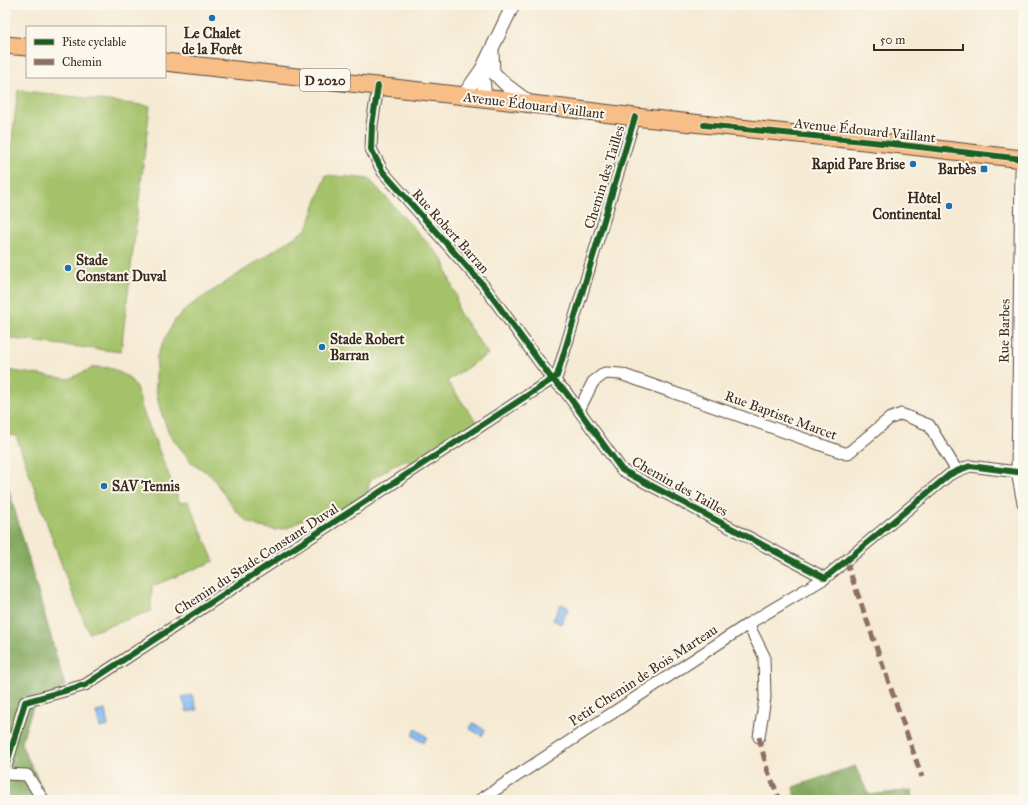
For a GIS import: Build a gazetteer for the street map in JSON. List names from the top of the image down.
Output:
{
  "streets": {
    "main road": ["D 2020", "Avenue Édouard Vaillant"],
    "street": [
      "Chemin des Tailles",
      "Rue Robert Barran",
      "Rue Barbes",
      "Rue Baptiste Marcet",
      "Chemin du Stade Constant Duval",
      "Petit Chemin de Bois Marteau"
    ]
  },
  "crossings": [
    ["Avenue Édouard Vaillant", "Chemin des Tailles"],
    ["Avenue Édouard Vaillant", "Rue Robert Barran"],
    ["Avenue Édouard Vaillant", "Rue Barbes"],
    ["Chemin des Tailles", "Rue Robert Barran"],
    ["Chemin des Tailles", "Rue Baptiste Marcet"],
    ["Chemin des Tailles", "Chemin du Stade Constant Duval"],
    ["Chemin des Tailles", "Petit Chemin de Bois Marteau"],
    ["Rue Robert Barran", "Chemin du Stade Constant Duval"]
  ],
  "places": {
    "other": [
      "Le Chalet de la Forêt",
      "Rapid Pare Brise",
      "Hôtel Continental",
      "Stade Constant Duval",
      "Stade Robert Barran",
      "SAV Tennis"
    ],
    "transit": ["Barbès"]
  },
  "legend": ["Piste cyclable", "Chemin"],
  "scale_bar": "50 m"
}
